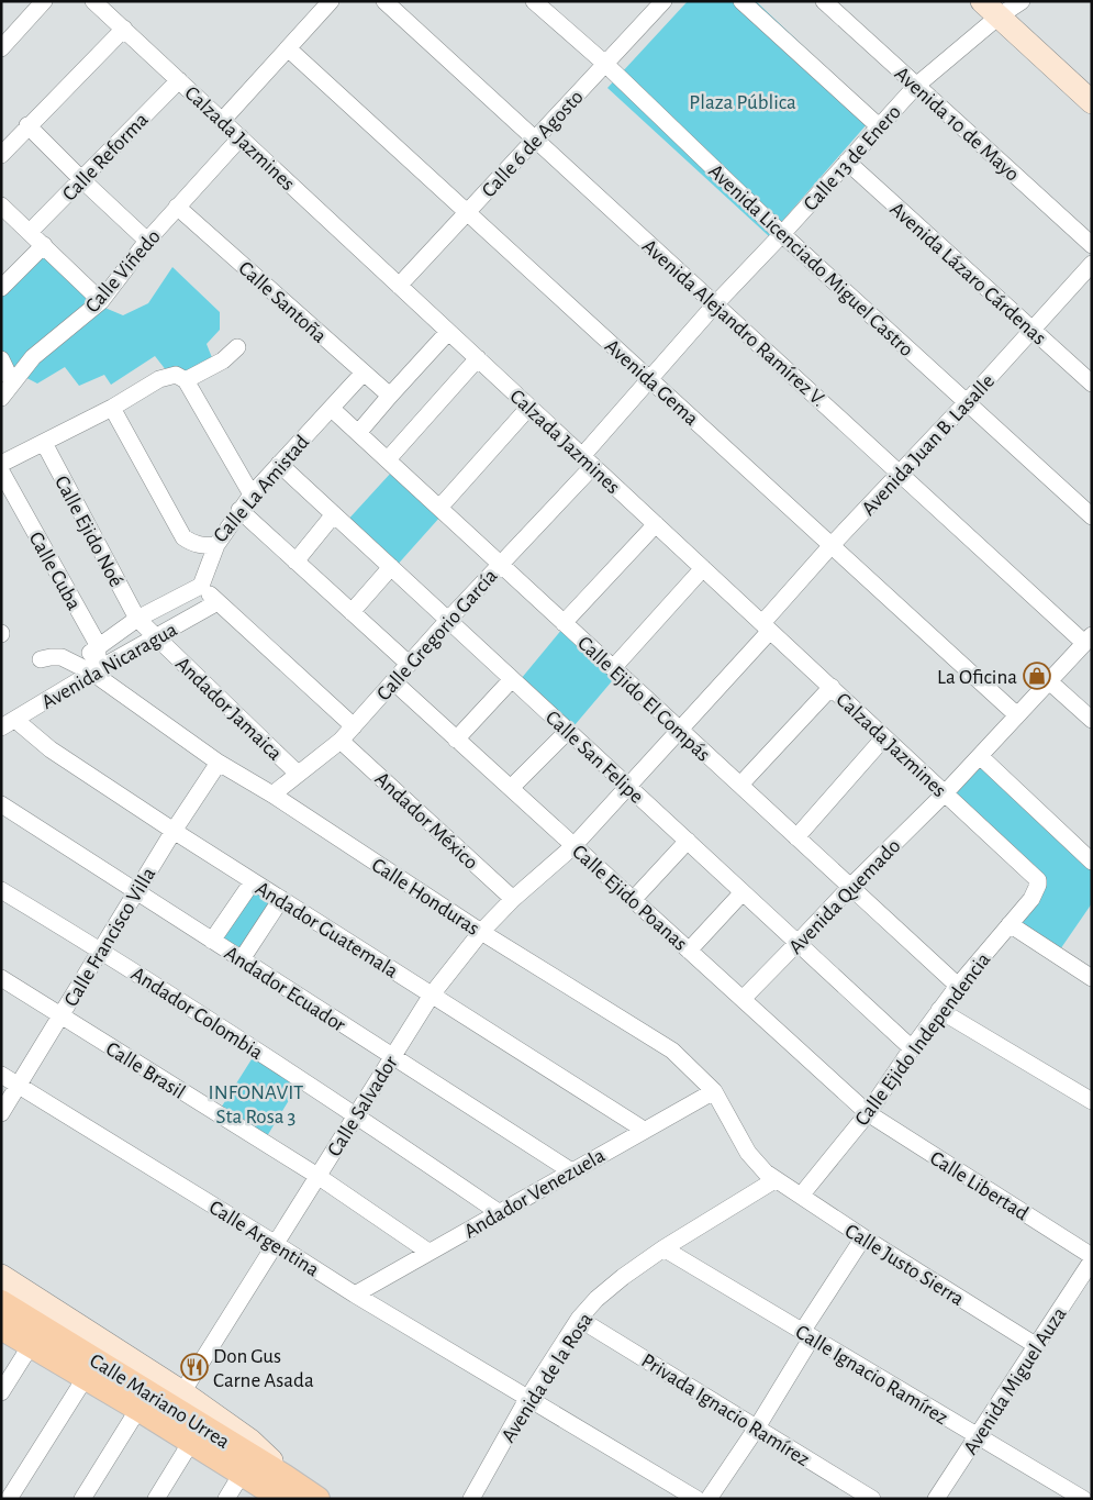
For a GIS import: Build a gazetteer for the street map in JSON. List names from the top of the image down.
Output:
{
  "streets": {
    "main road": ["Calle Mariano Urrea"],
    "street": [
      "Avenida 10 de Mayo",
      "Calzada Jazmines",
      "Calle 6 de Agosto",
      "Calle Reforma",
      "Calle 13 de Enero",
      "Avenida Licenciado Miguel Castro",
      "Calle Viñedo",
      "Avenida Lázaro Cárdenas",
      "Calle Santoña",
      "Avenida Alejandro Ramírez V.",
      "Avenida Gema",
      "Avenida Juan B. Lasalle",
      "Calle La Amistad",
      "Calle Ejido Noé",
      "Calle Cuba",
      "Calle Gregorio García",
      "Avenida Nicaragua",
      "Calle Ejido El Compás",
      "Andador Jamaica",
      "Calle San Felipe",
      "Andador México",
      "Calle Honduras",
      "Avenida Quemado",
      "Calle Ejido Poanas",
      "Andador Guatemala",
      "Calle Francisco Villa",
      "Andador Ecuador",
      "Andador Colombia",
      "Calle Ejido Independencia",
      "Calle Brasil",
      "Calle Salvador",
      "Calle Libertad",
      "Andador Venezuela",
      "Calle Argentina",
      "Calle Justo Sierra",
      "Calle Ignacio Ramírez",
      "Avenida de la Rosa",
      "Avenida Miguel Auza",
      "Privada Ignacio Ramírez"
    ]
  },
  "crossings": [
    ["Avenida 10 de Mayo", "Calle 13 de Enero"],
    ["Calzada Jazmines", "Calle 6 de Agosto"],
    ["Calzada Jazmines", "Calle Reforma"],
    ["Calzada Jazmines", "Calle 13 de Enero"],
    ["Calzada Jazmines", "Calle Viñedo"],
    ["Calzada Jazmines", "Avenida Juan B. Lasalle"],
    ["Calzada Jazmines", "Calle Gregorio García"],
    ["Calzada Jazmines", "Avenida Quemado"],
    ["Calzada Jazmines", "Calle Ejido Independencia"],
    ["Calle 6 de Agosto", "Avenida Licenciado Miguel Castro"],
    ["Calle 6 de Agosto", "Avenida Alejandro Ramírez V."],
    ["Calle 6 de Agosto", "Avenida Gema"],
    ["Calle 13 de Enero", "Avenida Licenciado Miguel Castro"],
    ["Calle 13 de Enero", "Avenida Lázaro Cárdenas"],
    ["Calle 13 de Enero", "Avenida Alejandro Ramírez V."],
    ["Calle 13 de Enero", "Avenida Gema"],
    ["Calle 13 de Enero", "Calle Gregorio García"],
    ["Avenida Licenciado Miguel Castro", "Avenida Juan B. Lasalle"],
    ["Calle Viñedo", "Calle Santoña"],
    ["Avenida Lázaro Cárdenas", "Avenida Juan B. Lasalle"],
    ["Calle Santoña", "Calle La Amistad"],
    ["Avenida Alejandro Ramírez V.", "Avenida Juan B. Lasalle"],
    ["Avenida Alejandro Ramírez V.", "Avenida Quemado"],
    ["Avenida Gema", "Avenida Juan B. Lasalle"],
    ["Avenida Gema", "Avenida Quemado"],
    ["Avenida Juan B. Lasalle", "Calle Ejido El Compás"],
    ["Avenida Juan B. Lasalle", "Calle Salvador"],
    ["Calle La Amistad", "Calle Ejido El Compás"],
    ["Calle La Amistad", "Calle San Felipe"],
    ["Calle Ejido Noé", "Andador Jamaica"],
    ["Calle Gregorio García", "Calle Ejido El Compás"],
    ["Calle Gregorio García", "Andador Jamaica"],
    ["Calle Gregorio García", "Calle San Felipe"],
    ["Calle Gregorio García", "Andador México"],
    ["Calle Gregorio García", "Calle Honduras"],
    ["Calle Gregorio García", "Calle Ejido Poanas"],
    ["Avenida Nicaragua", "Andador Jamaica"],
    ["Avenida Nicaragua", "Calle Honduras"],
    ["Avenida Nicaragua", "Andador Guatemala"],
    ["Calle Ejido El Compás", "Avenida Quemado"],
    ["Calle Ejido El Compás", "Calle Ejido Independencia"],
    ["Calle Ejido El Compás", "Calle Salvador"],
    ["Calle San Felipe", "Avenida Quemado"],
    ["Calle San Felipe", "Calle Ejido Independencia"],
    ["Calle San Felipe", "Calle Salvador"],
    ["Andador México", "Calle Salvador"],
    ["Calle Honduras", "Calle Francisco Villa"],
    ["Calle Honduras", "Calle Salvador"],
    ["Calle Honduras", "Andador Venezuela"],
    ["Calle Honduras", "Calle Justo Sierra"],
    ["Calle Honduras", "Avenida de la Rosa"],
    ["Avenida Quemado", "Calle Ejido Poanas"],
    ["Calle Ejido Poanas", "Calle Ejido Independencia"],
    ["Calle Ejido Poanas", "Calle Salvador"],
    ["Calle Ejido Poanas", "Calle Libertad"],
    ["Andador Guatemala", "Calle Francisco Villa"],
    ["Andador Guatemala", "Calle Salvador"],
    ["Andador Guatemala", "Andador Venezuela"],
    ["Calle Francisco Villa", "Andador Ecuador"],
    ["Calle Francisco Villa", "Andador Colombia"],
    ["Calle Francisco Villa", "Calle Brasil"],
    ["Calle Francisco Villa", "Calle Argentina"],
    ["Andador Ecuador", "Calle Salvador"],
    ["Andador Ecuador", "Andador Venezuela"],
    ["Andador Colombia", "Calle Salvador"],
    ["Andador Colombia", "Andador Venezuela"],
    ["Calle Ejido Independencia", "Calle Libertad"],
    ["Calle Ejido Independencia", "Calle Justo Sierra"],
    ["Calle Brasil", "Calle Salvador"],
    ["Calle Brasil", "Andador Venezuela"],
    ["Calle Salvador", "Calle Argentina"],
    ["Andador Venezuela", "Calle Argentina"],
    ["Calle Argentina", "Avenida de la Rosa"],
    ["Calle Justo Sierra", "Avenida de la Rosa"],
    ["Calle Justo Sierra", "Avenida Miguel Auza"],
    ["Calle Ignacio Ramírez", "Avenida de la Rosa"],
    ["Calle Ignacio Ramírez", "Avenida Miguel Auza"],
    ["Avenida de la Rosa", "Privada Ignacio Ramírez"]
  ],
  "parks": ["Plaza Pública", "INFONAVIT Sta Rosa 3"],
  "places": {
    "shop": ["La Oficina"],
    "restaurant": ["Don Gus Carne Asada"]
  }
}
